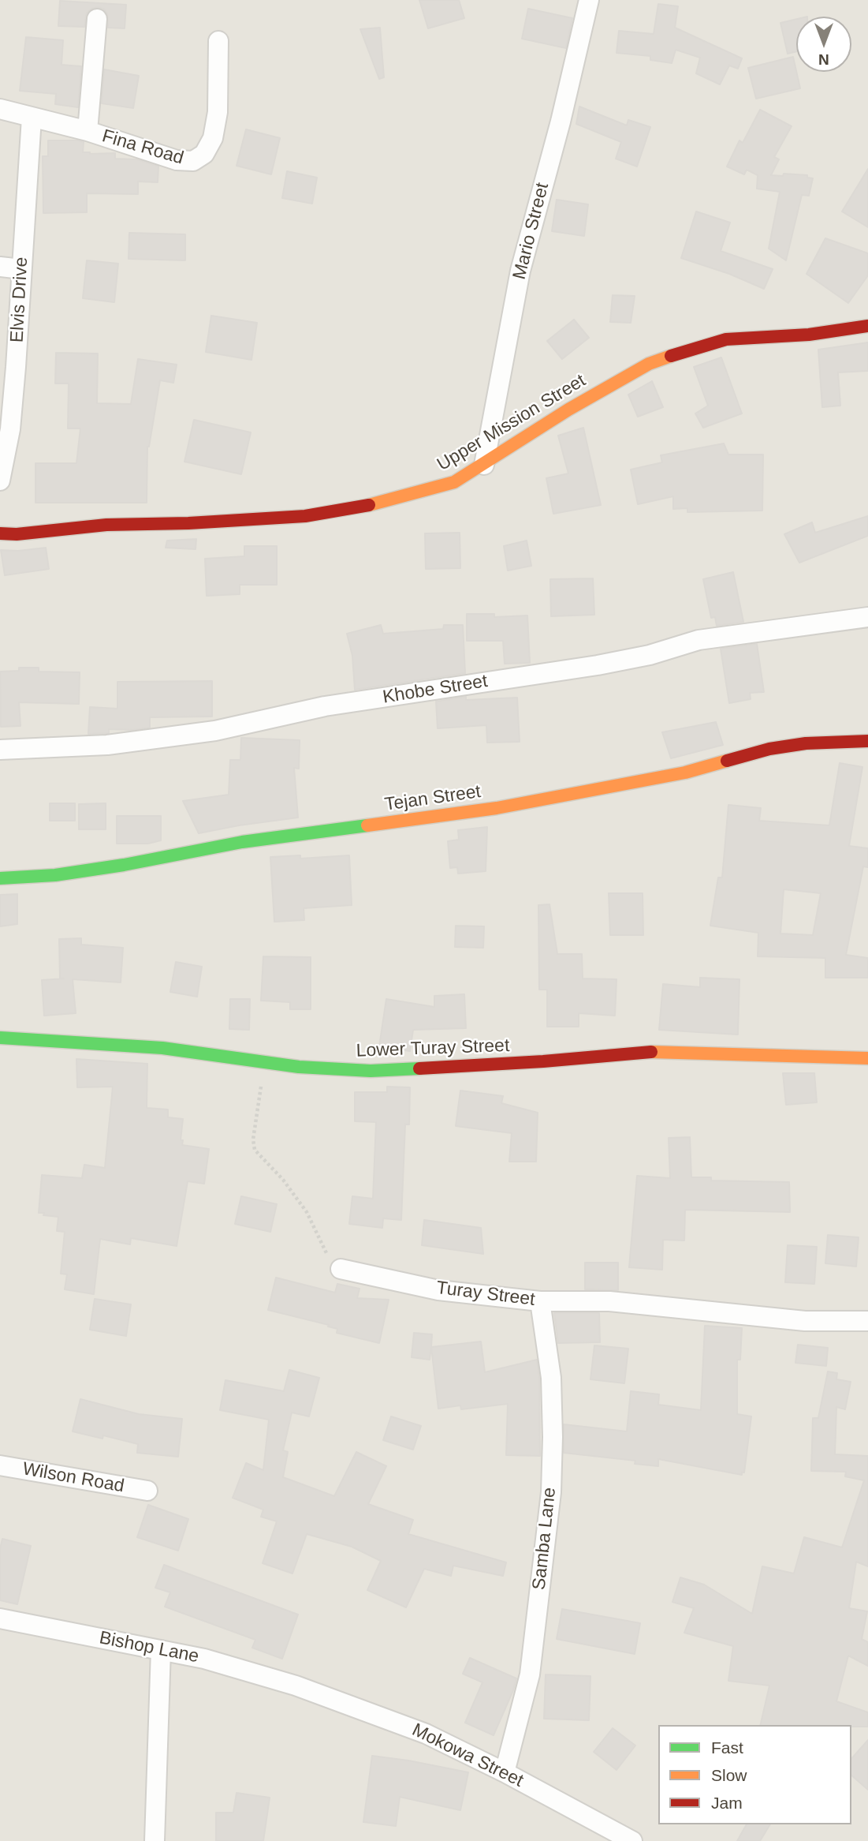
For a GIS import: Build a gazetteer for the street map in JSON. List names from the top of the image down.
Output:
{
  "streets": {
    "street": [
      "Fina Road",
      "Mario Street",
      "Elvis Drive",
      "Upper Mission Street",
      "Khobe Street",
      "Tejan Street",
      "Lower Turay Street",
      "Turay Street",
      "Wilson Road",
      "Samba Lane",
      "Bishop Lane",
      "Mokowa Street"
    ]
  },
  "crossings": [
    ["Fina Road", "Elvis Drive"],
    ["Mario Street", "Upper Mission Street"],
    ["Turay Street", "Samba Lane"],
    ["Samba Lane", "Mokowa Street"],
    ["Bishop Lane", "Mokowa Street"]
  ],
  "legend": ["Fast", "Slow", "Jam"],
  "north": "bottom"
}
